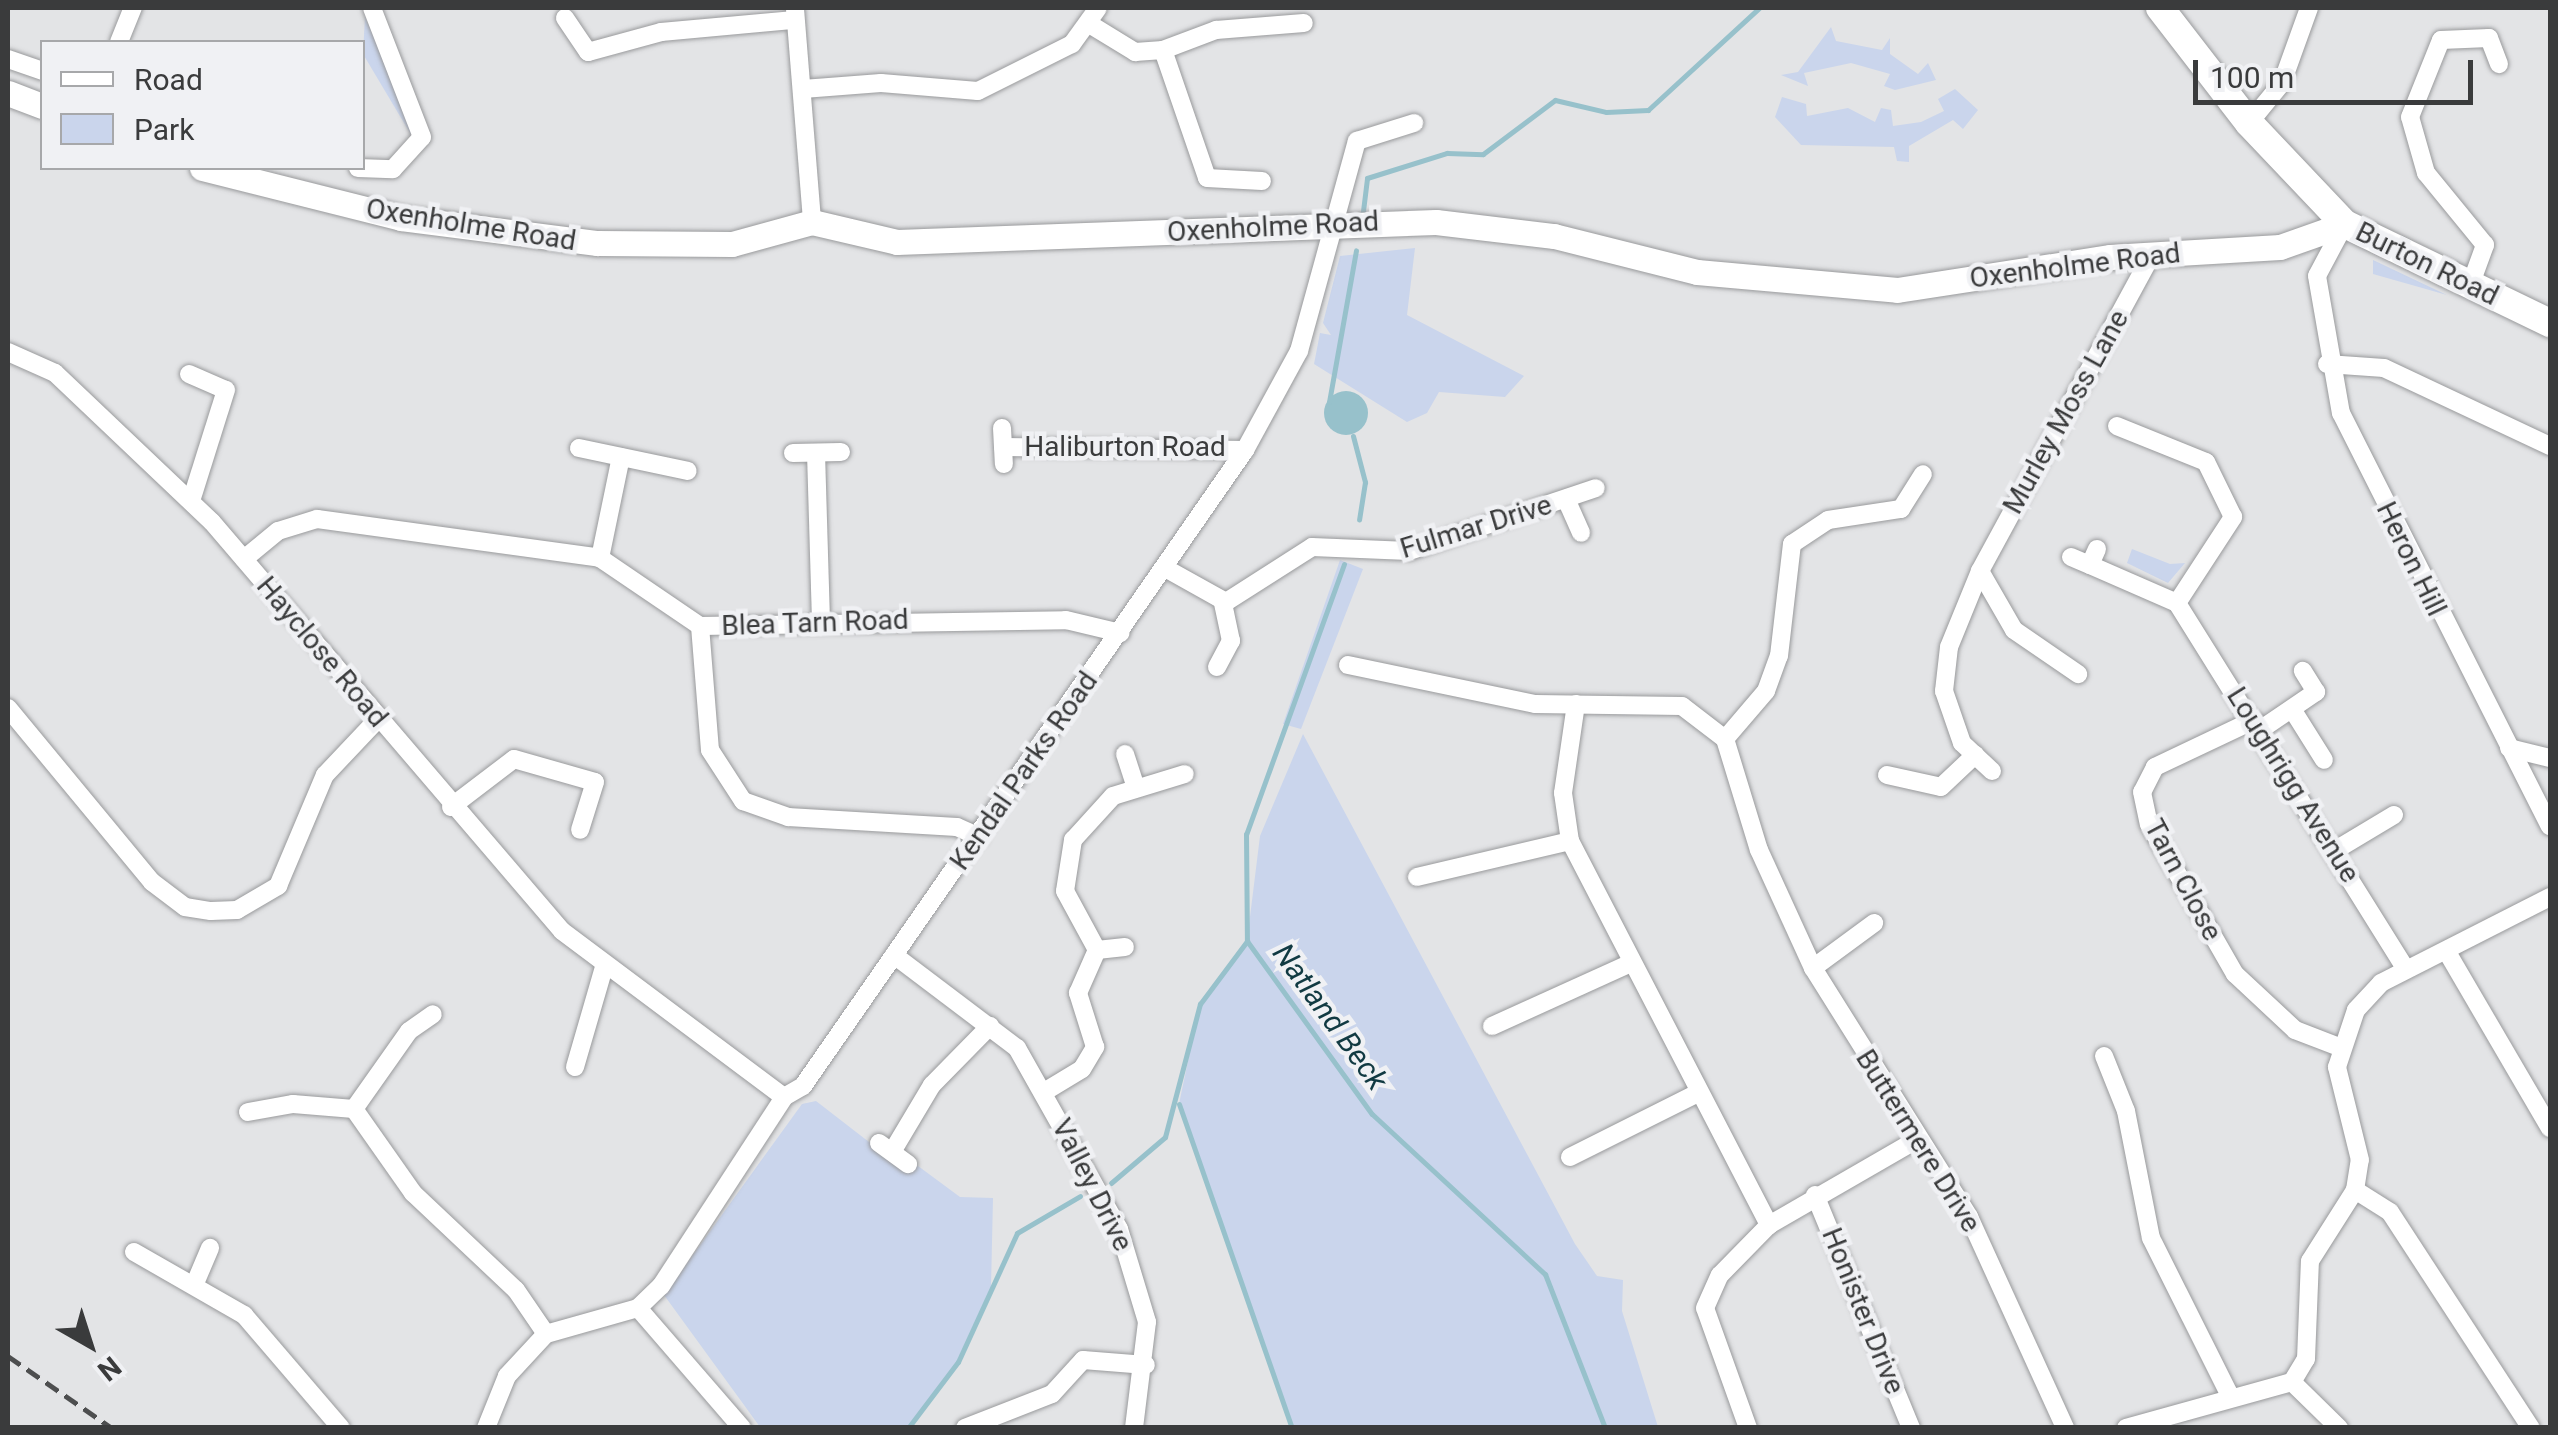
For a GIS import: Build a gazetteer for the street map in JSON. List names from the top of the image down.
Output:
{
  "streets": {
    "main road": ["Oxenholme Road", "Burton Road"],
    "street": [
      "Murley Moss Lane",
      "Haliburton Road",
      "Fulmar Drive",
      "Heron Hill",
      "Blea Tarn Road",
      "Hayclose Road",
      "Kendal Parks Road",
      "Loughrigg Avenue",
      "Tarn Close",
      "Buttermere Drive",
      "Valley Drive",
      "Honister Drive"
    ]
  },
  "crossings": [
    ["Oxenholme Road", "Burton Road"],
    ["Oxenholme Road", "Murley Moss Lane"],
    ["Oxenholme Road", "Heron Hill"],
    ["Oxenholme Road", "Kendal Parks Road"],
    ["Burton Road", "Heron Hill"],
    ["Haliburton Road", "Kendal Parks Road"],
    ["Blea Tarn Road", "Hayclose Road"],
    ["Blea Tarn Road", "Kendal Parks Road"],
    ["Hayclose Road", "Kendal Parks Road"],
    ["Kendal Parks Road", "Valley Drive"],
    ["Loughrigg Avenue", "Tarn Close"]
  ],
  "water": ["Natland Beck"],
  "legend": ["Road", "Park"],
  "scale_bar": "100 m",
  "north": "bottom right"
}
